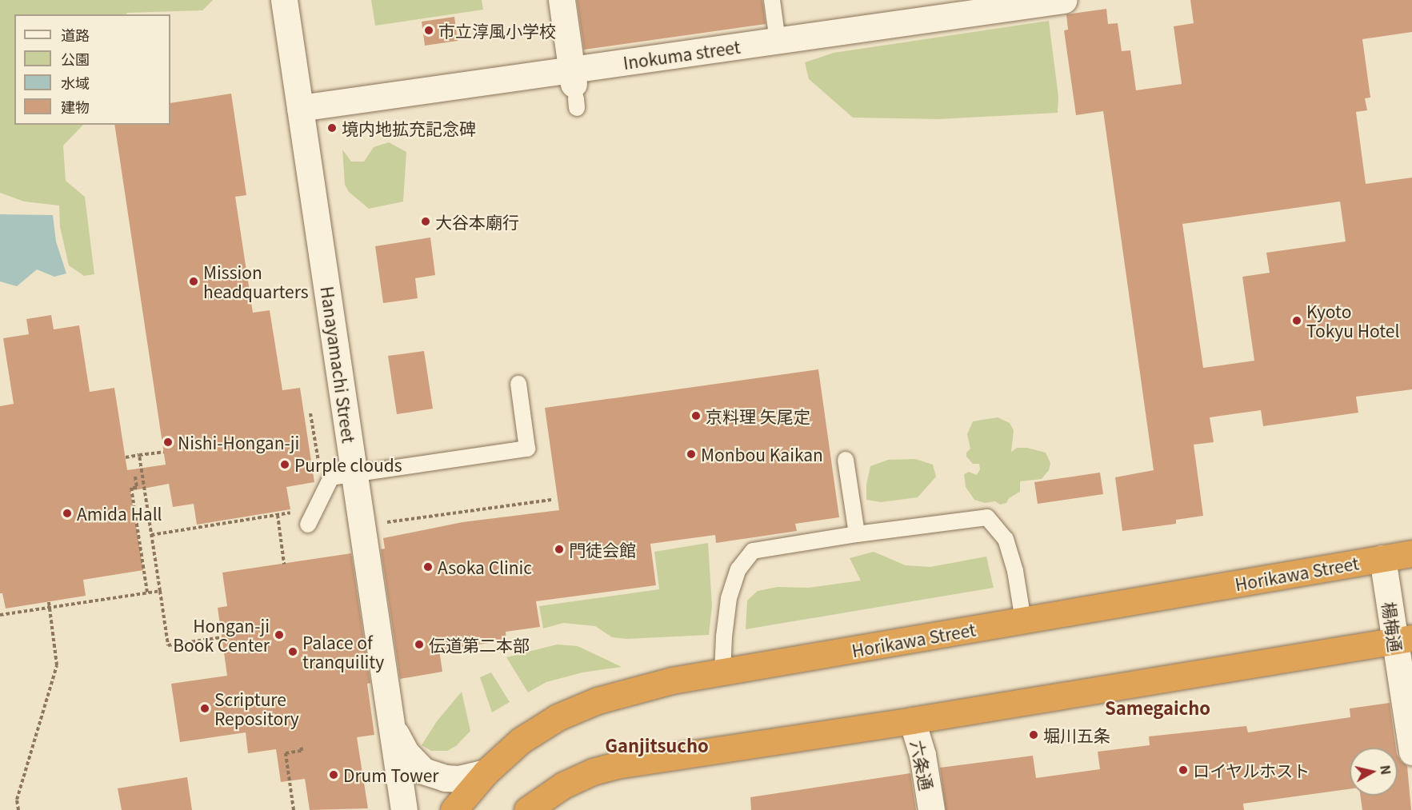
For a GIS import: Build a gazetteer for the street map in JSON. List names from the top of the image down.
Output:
{
  "streets": {
    "highway": ["Horikawa Street"],
    "street": [
      "Inokuma street",
      "Hanayamachi Street",
      "楊梅通",
      "六条通"
    ]
  },
  "crossings": [
    ["Inokuma street", "Hanayamachi Street"],
    ["Horikawa Street", "楊梅通"]
  ],
  "districts": ["Samegaicho", "Ganjitsucho"],
  "places": [
    "市立淳風小学校",
    "境内地拡充記念碑",
    "大谷本廟行",
    "Mission headquarters",
    "Kyoto Tokyu Hotel",
    "京料理 矢尾定",
    "Nishi-Hongan-ji",
    "Monbou Kaikan",
    "Purple clouds",
    "Amida Hall",
    "門徒会館",
    "Asoka Clinic",
    "Hongan-ji Book Center",
    "伝道第二本部",
    "Palace of tranquility",
    "Scripture Repository",
    "堀川五条",
    "ロイヤルホスト",
    "Drum Tower"
  ],
  "legend": [
    "道路",
    "公園",
    "水域",
    "建物"
  ],
  "north": "right"
}
